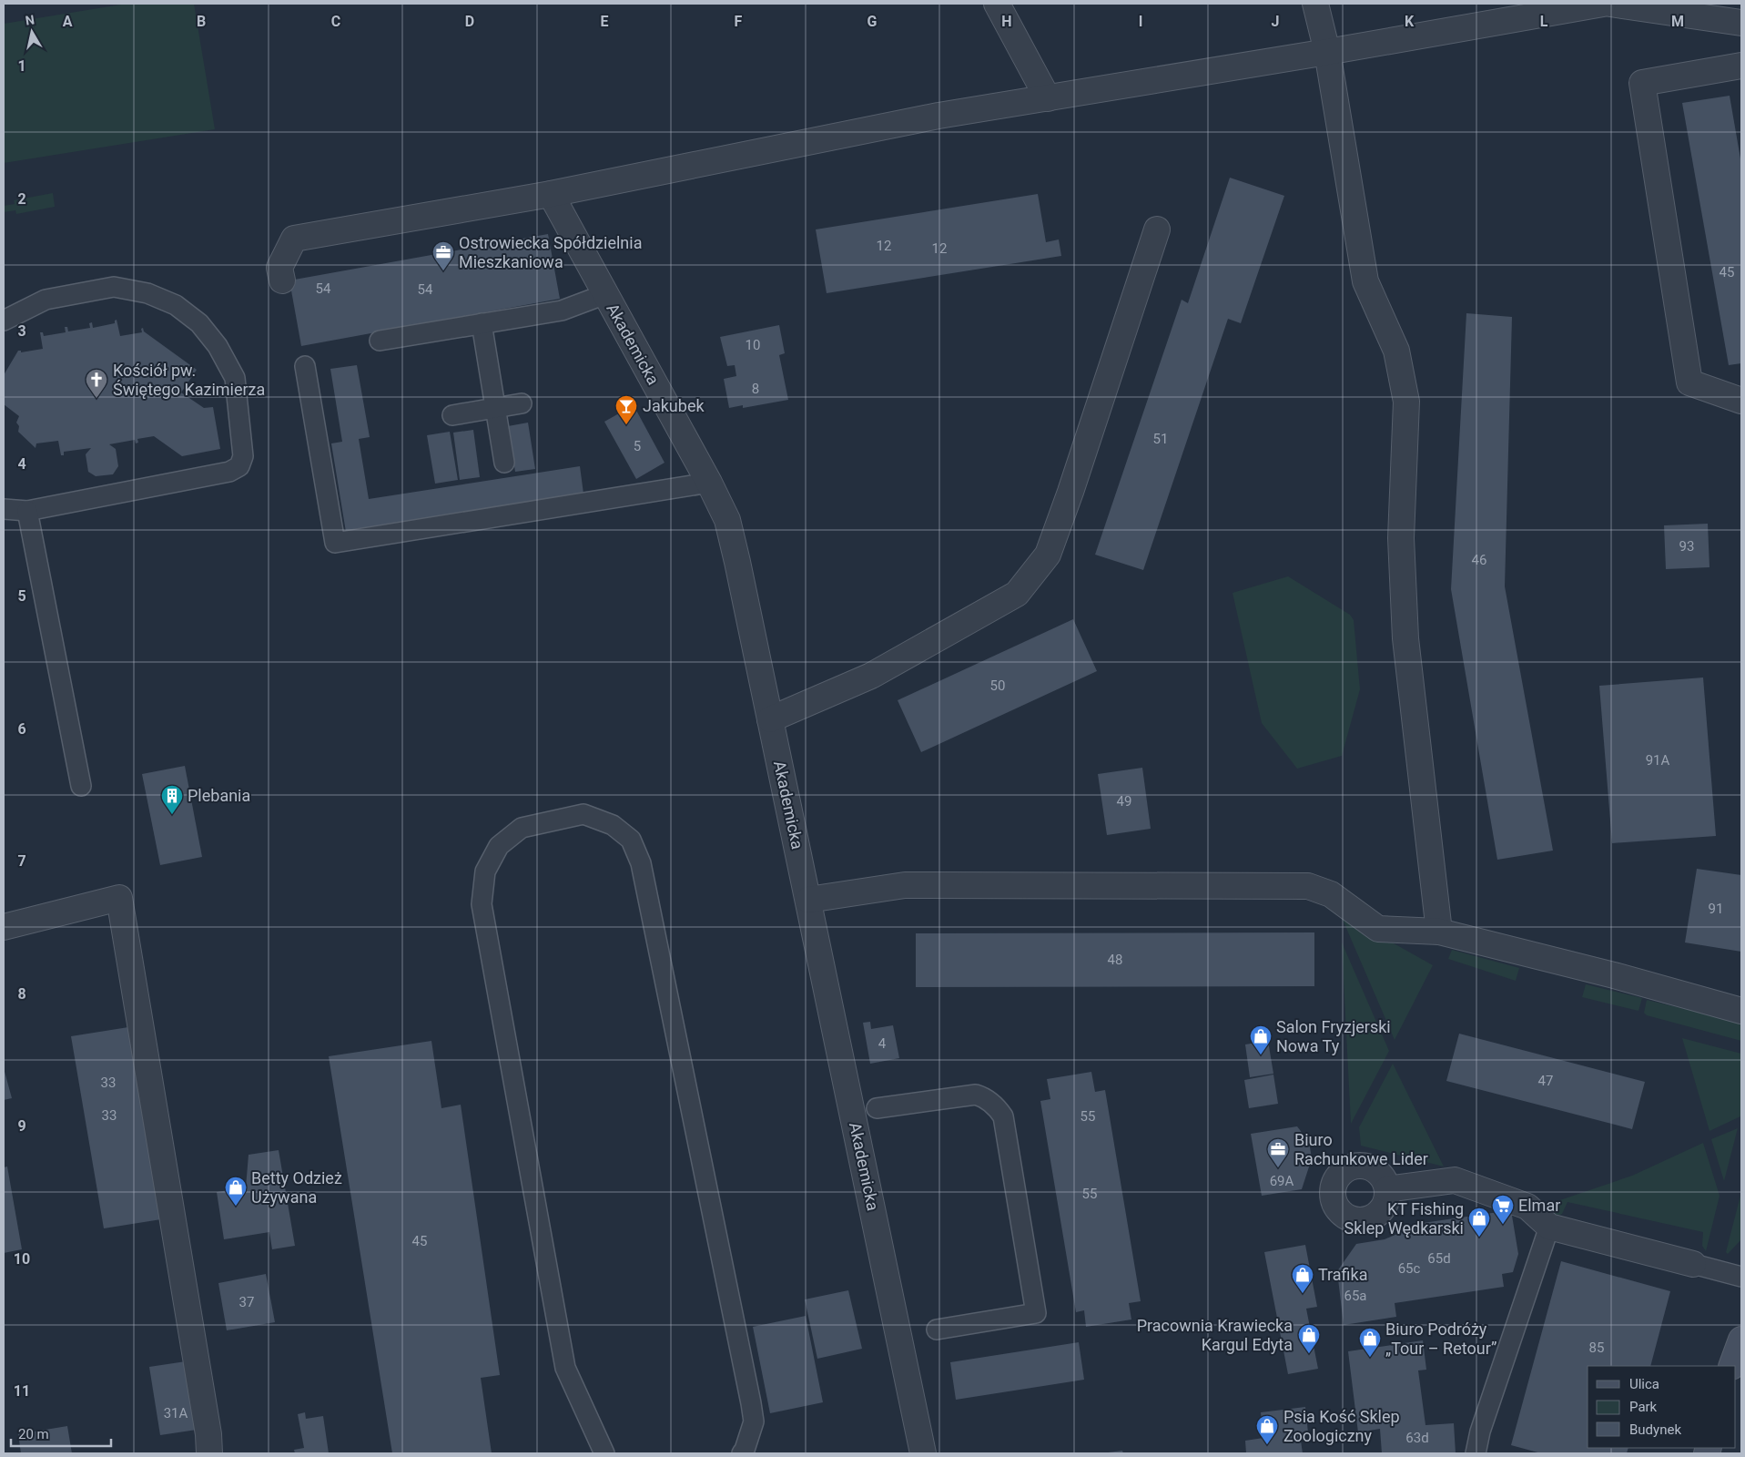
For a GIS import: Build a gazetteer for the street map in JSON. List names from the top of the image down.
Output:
{
  "streets": {
    "street": ["Akademicka"]
  },
  "places": {
    "office": ["Ostrowiecka Spółdzielnia Mieszkaniowa", "Biuro Rachunkowe Lider"],
    "church": ["Kościół pw. Świętego Kazimierza"],
    "bar": ["Jakubek"],
    "building": ["Plebania"],
    "shop": [
      "Salon Fryzjerski Nowa Ty",
      "Betty Odzież Używana",
      "KT Fishing Sklep Wędkarski",
      "Trafika",
      "Pracownia Krawiecka Kargul Edyta",
      "Biuro Podróży „Tour – Retour”",
      "Psia Kość Sklep Zoologiczny"
    ],
    "supermarket": ["Elmar"]
  },
  "house_numbers": [
    "12",
    "12",
    "45",
    "54",
    "54",
    "10",
    "8",
    "51",
    "5",
    "93",
    "46",
    "50",
    "91A",
    "49",
    "91",
    "48",
    "4",
    "47",
    "33",
    "33",
    "55",
    "69A",
    "55",
    "45",
    "65d",
    "65c",
    "65a",
    "37",
    "85",
    "31A",
    "63d"
  ],
  "legend": ["Ulica", "Park", "Budynek"],
  "scale_bar": "20 m",
  "north": "top",
  "grid": {
    "columns": [
      "A",
      "B",
      "C",
      "D",
      "E",
      "F",
      "G",
      "H",
      "I",
      "J",
      "K",
      "L",
      "M"
    ],
    "rows": [
      "1",
      "2",
      "3",
      "4",
      "5",
      "6",
      "7",
      "8",
      "9",
      "10",
      "11"
    ]
  }
}
